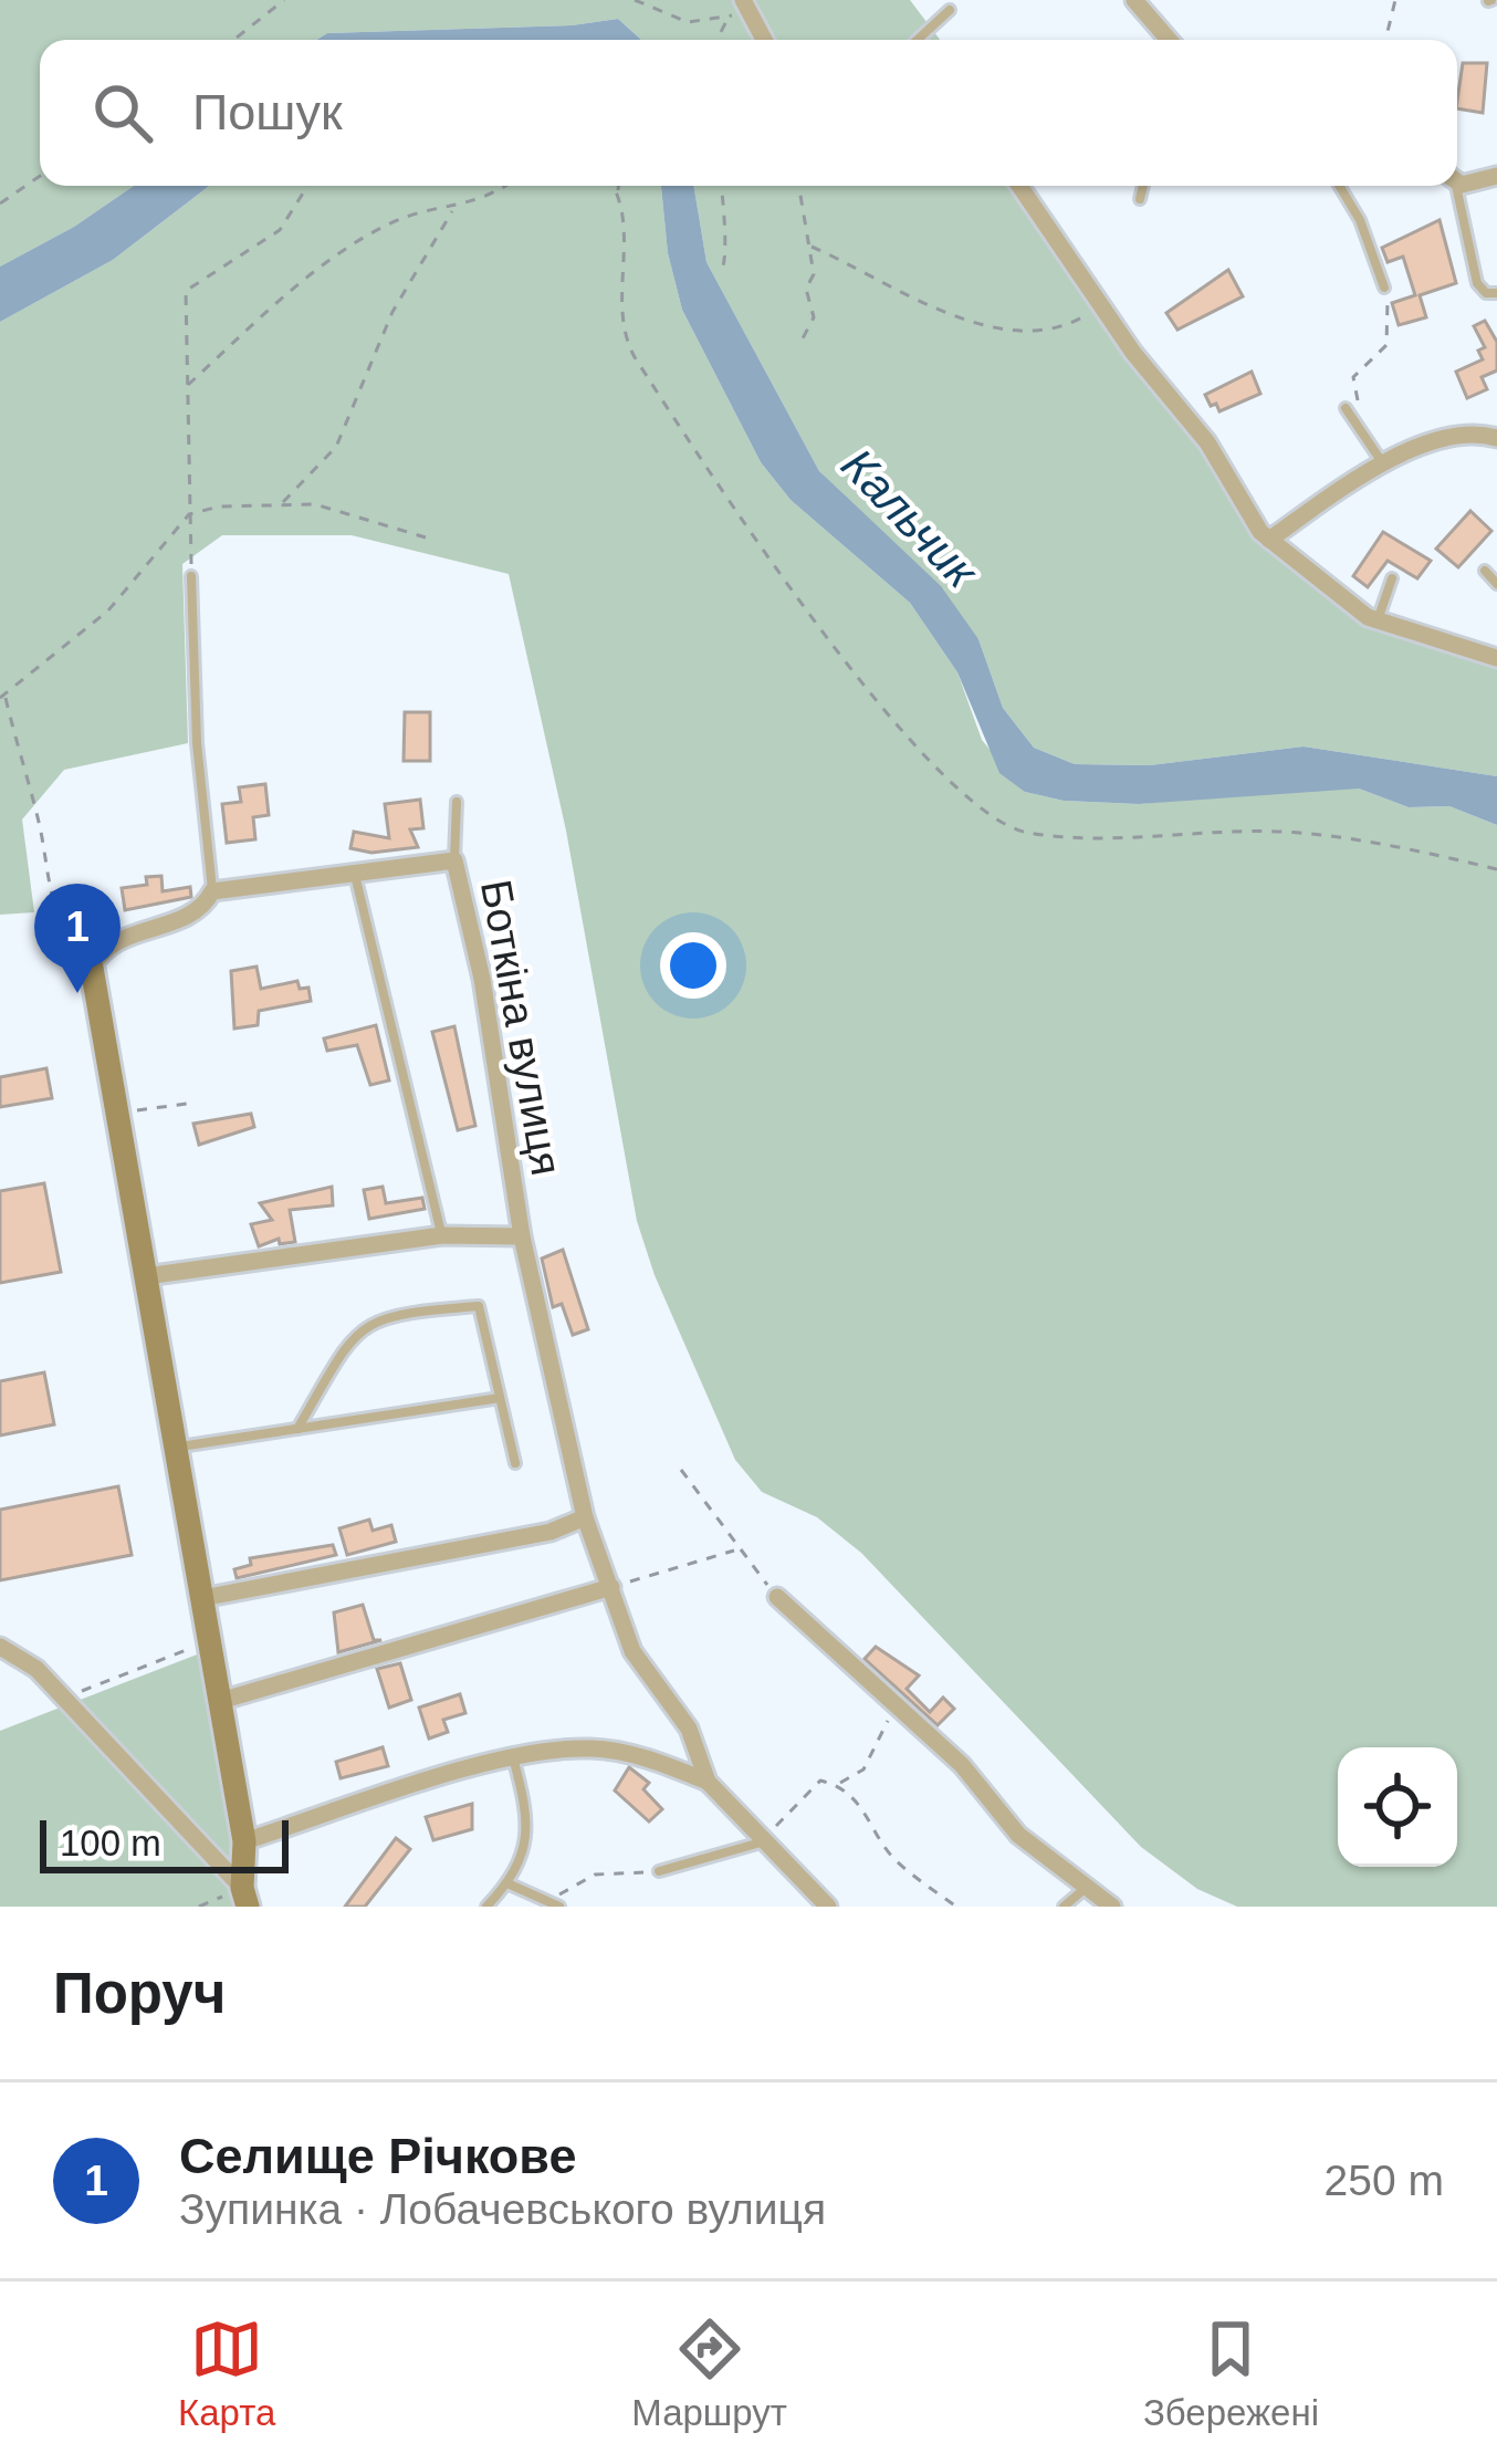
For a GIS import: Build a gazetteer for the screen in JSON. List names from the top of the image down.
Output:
{
  "streets": {
    "street": ["Боткіна вулиця"]
  },
  "water": ["Кальчик"],
  "scale_bar": "100 m",
  "page": {
    "search": "Пошук",
    "pins": "1",
    "scale": "100 m",
    "heading": "Поруч",
    "list": [
      {
        "mark": "1",
        "name": "Селище Річкове",
        "note": "Зупинка · Лобачевського вулиця",
        "value": "250 m"
      }
    ],
    "nav": ["Карта", "Маршрут", "Збережені"]
  }
}
